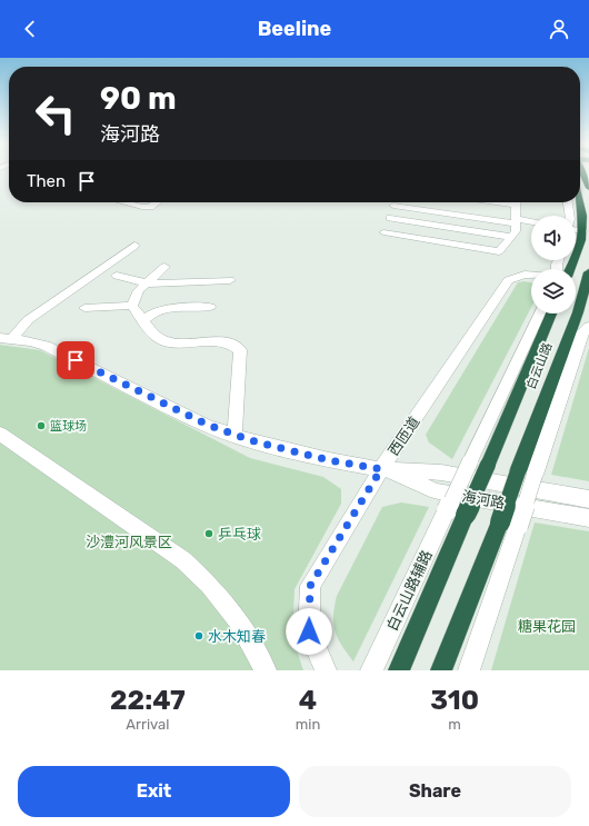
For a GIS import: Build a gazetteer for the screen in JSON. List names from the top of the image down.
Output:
{
  "streets": {
    "highway": ["白云山路"],
    "street": ["西匝道", "海河路", "白云山路辅路"]
  },
  "crossings": [
    ["白云山路", "白云山路辅路"],
    ["西匝道", "海河路"]
  ],
  "parks": ["沙澧河风景区", "糖果花园"],
  "places": ["篮球场", "乒乓球", "水木知春"],
  "page": {
    "header": "Beeline",
    "turn": ["90 m", "海河路"],
    "then": "Then",
    "eta": [
      "22:47",
      "Arrival",
      "4",
      "min",
      "310",
      "m"
    ],
    "buttons": ["Exit", "Share"]
  }
}
